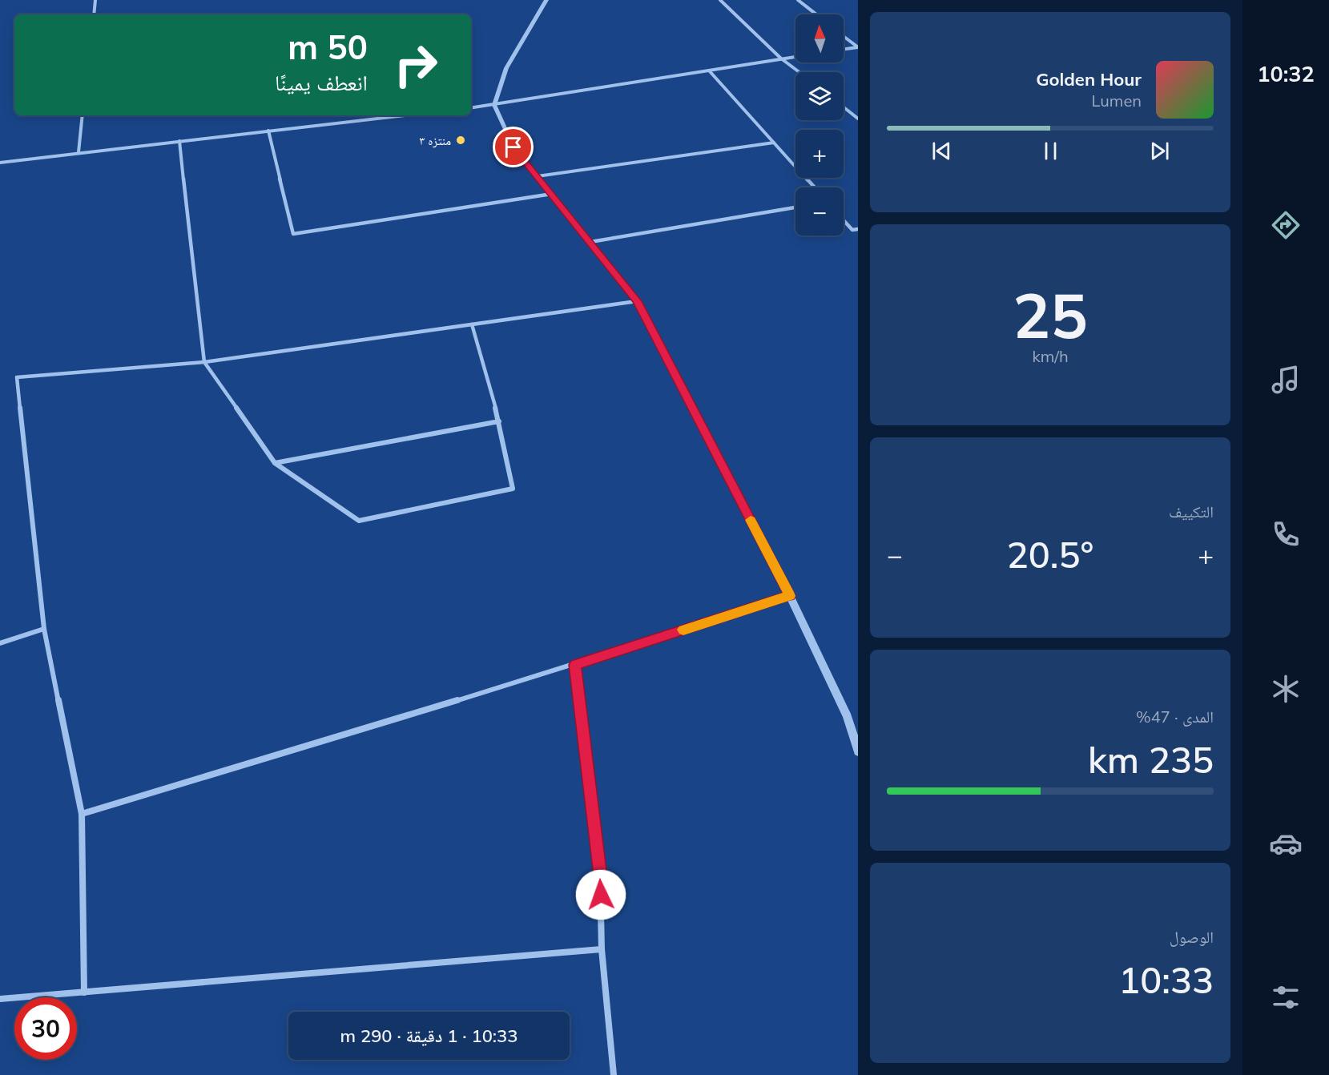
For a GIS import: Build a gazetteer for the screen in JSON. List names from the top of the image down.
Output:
{
  "places": ["منتزه ٣"],
  "north": "top",
  "page": {
    "tabs": "10:32",
    "map_buttons": ["+", "−"],
    "turn": ["50 m", "انعطف يمينًا"],
    "song": ["Golden Hour", "Lumen"],
    "tile": [
      ["25", "km/h"],
      "التكييف",
      ["المدى · 47%", "235 km"],
      ["الوصول", "10:33"]
    ],
    "heat": ["−", "20.5°", "+"],
    "limit": "30",
    "trip": "10:33 · 1 دقيقة · 290 m"
  }
}
